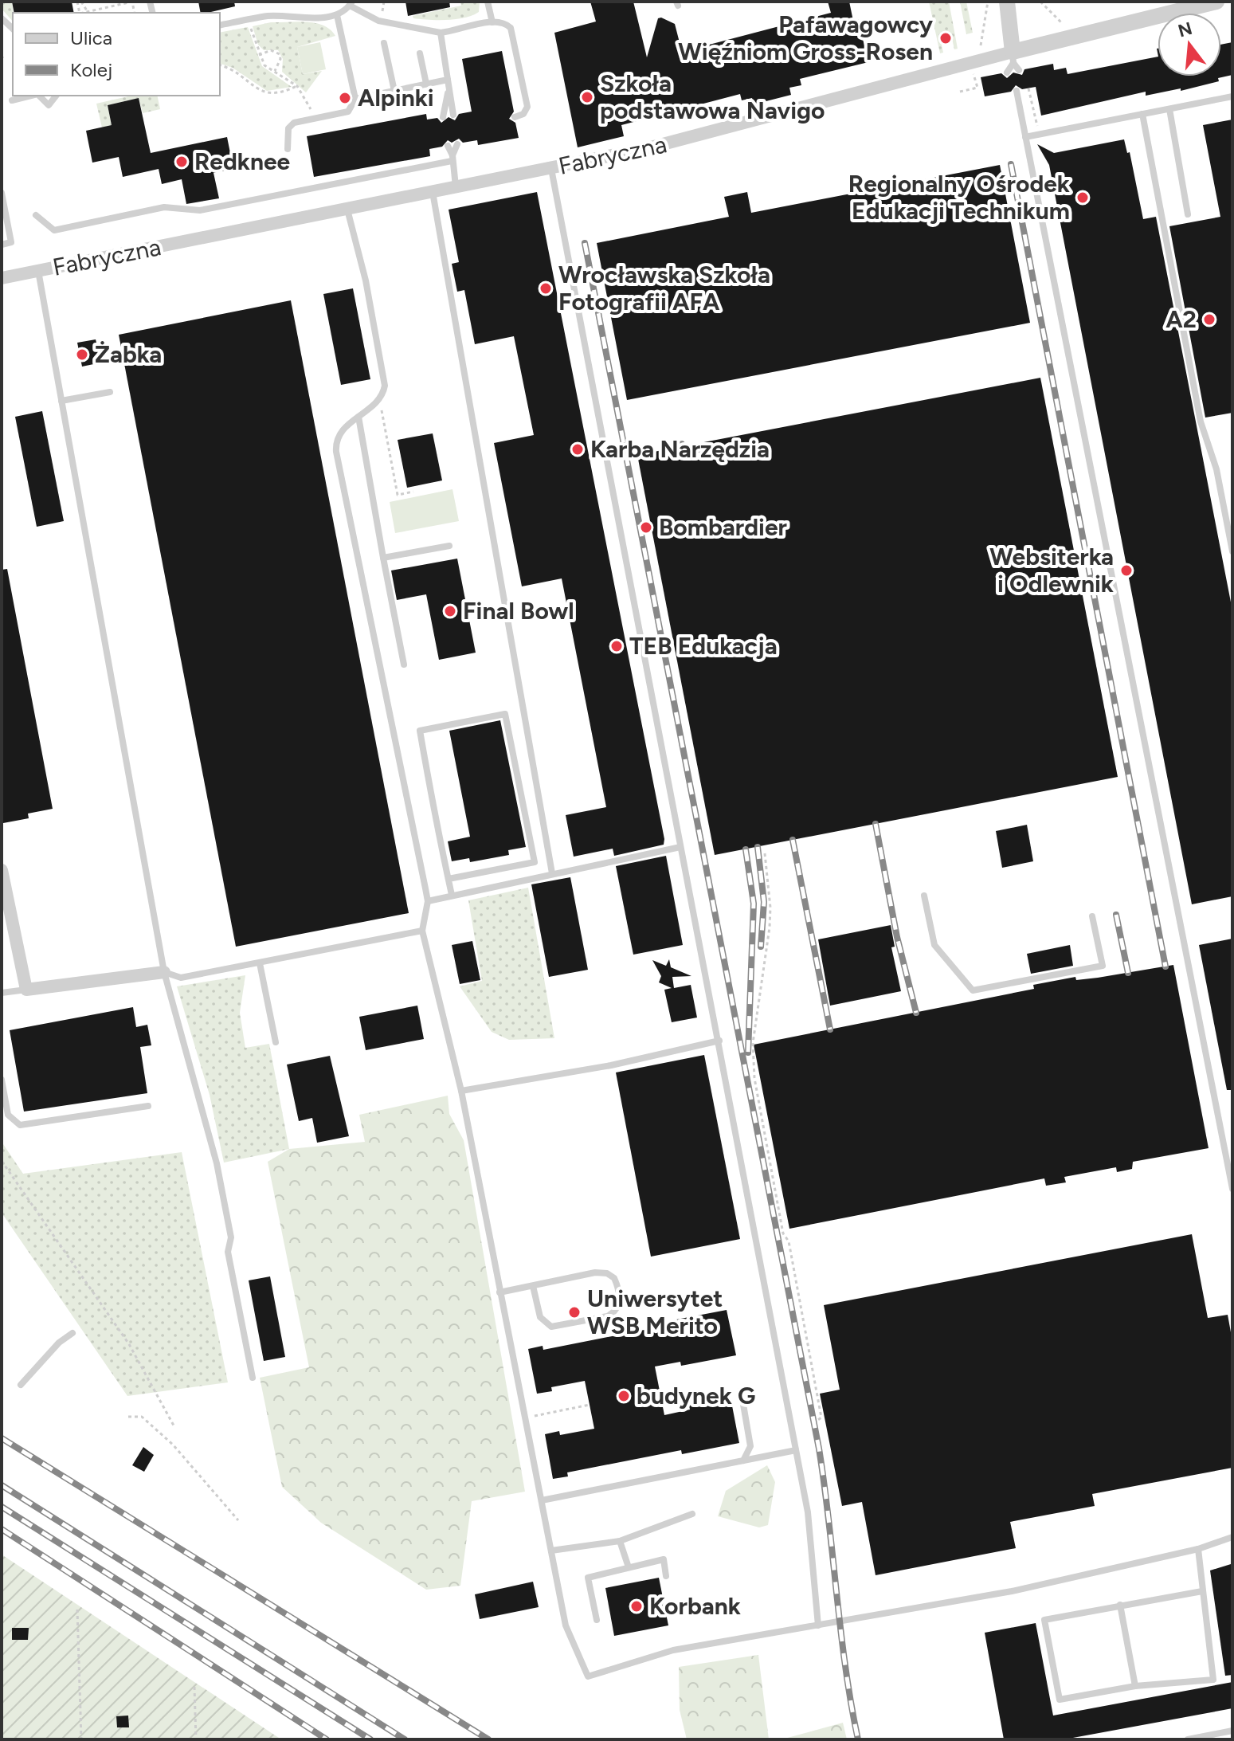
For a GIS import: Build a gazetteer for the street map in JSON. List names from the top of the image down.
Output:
{
  "streets": {
    "street": ["Fabryczna"]
  },
  "places": [
    "Pafawagowcy Więźniom Gross-Rosen",
    "Szkoła podstawowa Navigo",
    "Alpinki",
    "Redknee",
    "Regionalny Ośrodek Edukacji Technikum",
    "Wrocławska Szkoła Fotografii AFA",
    "A2",
    "Żabka",
    "Karba Narzędzia",
    "Bombardier",
    "Websiterka i Odlewnik",
    "Final Bowl",
    "TEB Edukacja",
    "Uniwersytet WSB Merito",
    "budynek G",
    "Korbank"
  ],
  "legend": ["Ulica", "Kolej"],
  "north": "top"
}
